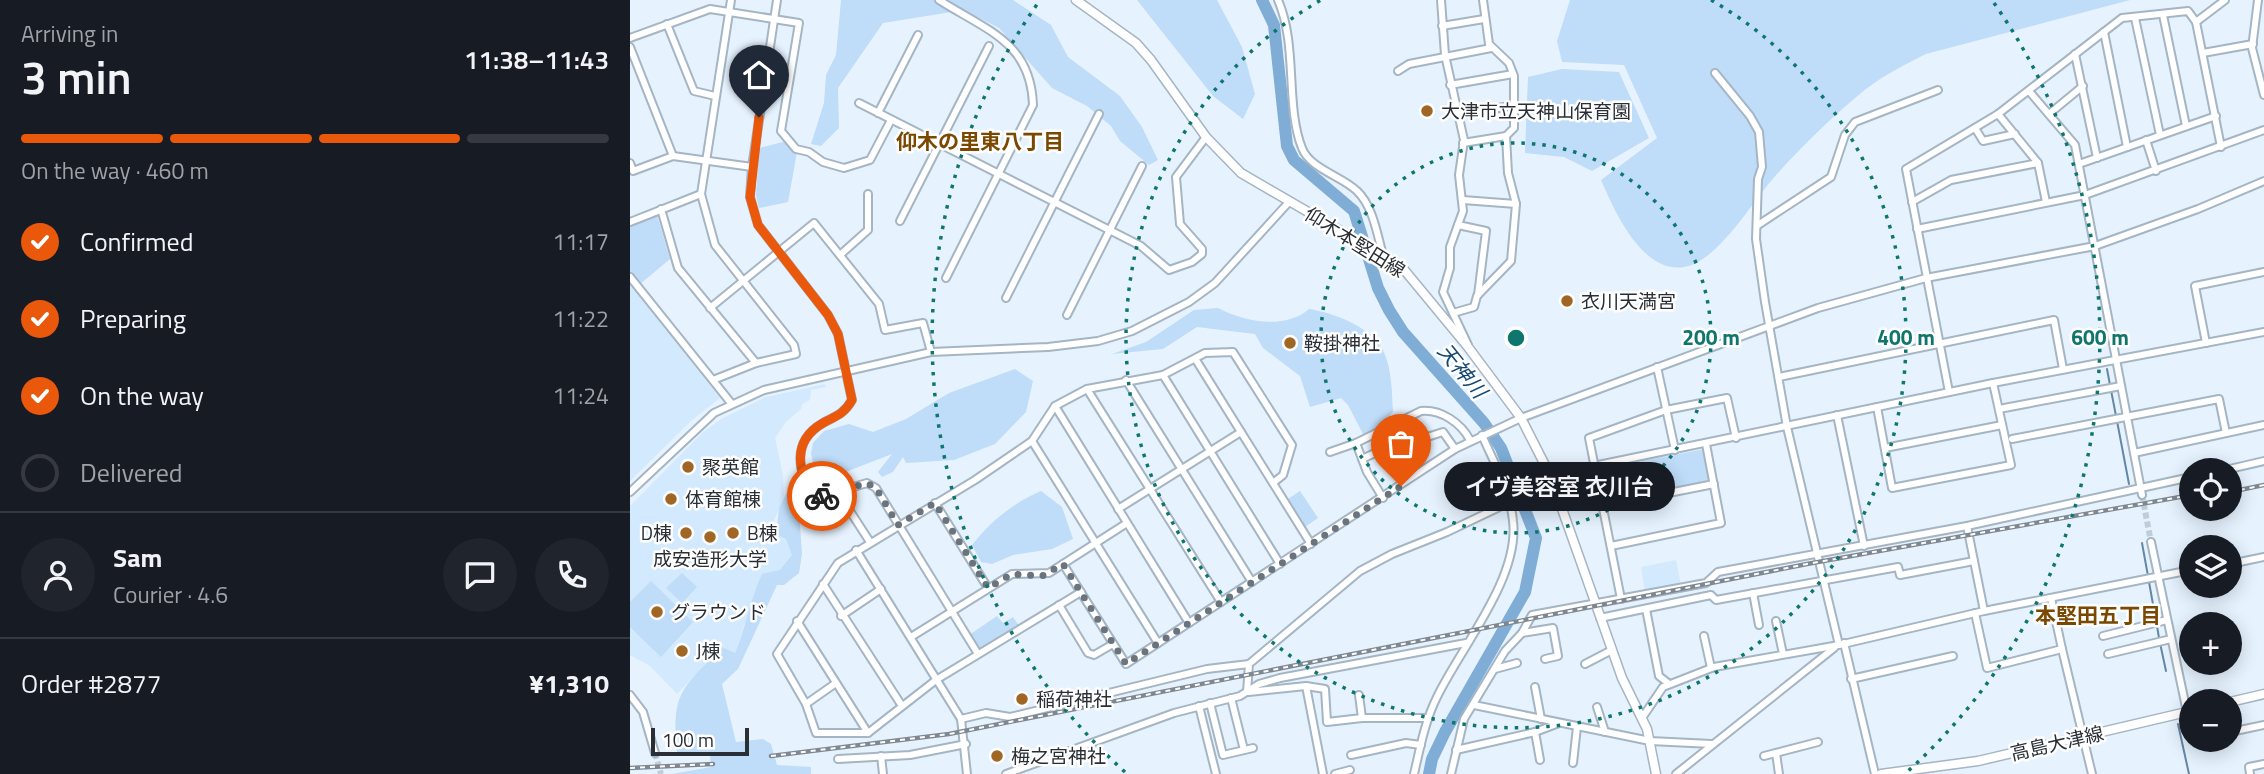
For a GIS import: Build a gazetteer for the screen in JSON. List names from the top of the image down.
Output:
{
  "streets": {
    "main road": ["仰木本堅田線", "高島大津線"]
  },
  "districts": ["仰木の里東八丁目", "本堅田五丁目"],
  "water": ["天神川"],
  "places": [
    "大津市立天神山保育園",
    "衣川天満宮",
    "鞍掛神社",
    "聚英館",
    "イヴ美容室 衣川台",
    "体育館棟",
    "D棟",
    "B棟",
    "成安造形大学",
    "グラウンド",
    "J棟",
    "稲荷神社",
    "梅之宮神社"
  ],
  "scale_bar": "100 m",
  "page": {
    "heading": ["3 min", "Arriving in", "11:38–11:43"],
    "panel": [
      "Sam",
      "Courier · 4.6",
      "Order #2877",
      "¥1,310"
    ],
    "bar": "On the way · 460 m",
    "list": [
      ["Confirmed", "11:17"],
      ["Preparing", "11:22"],
      ["On the way", "11:24"],
      "Delivered"
    ],
    "map_buttons": ["+", "−"],
    "bubble": "イヴ美容室 衣川台",
    "scale": "100 m"
  },
  "rings": ["200 m", "400 m", "600 m"]
}
